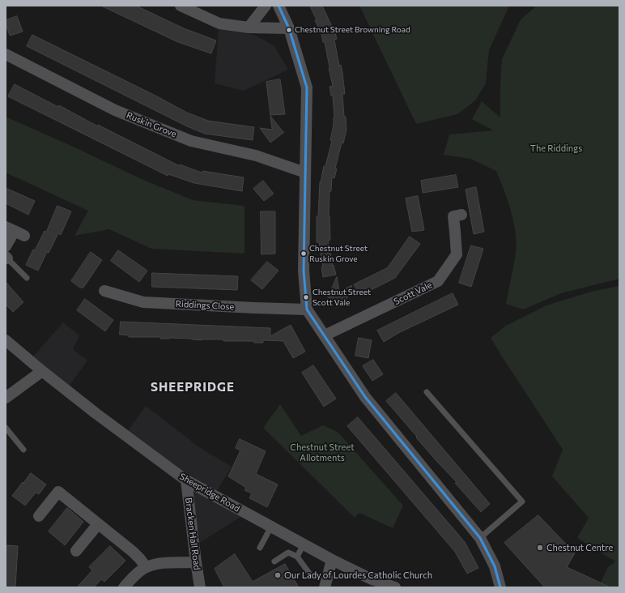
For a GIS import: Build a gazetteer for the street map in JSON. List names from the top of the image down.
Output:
{
  "streets": {
    "street": [
      "Ruskin Grove",
      "Scott Vale",
      "Riddings Close",
      "Sheepridge Road",
      "Bracken Hall Road"
    ]
  },
  "crossings": [
    ["Sheepridge Road", "Bracken Hall Road"]
  ],
  "districts": ["SHEEPRIDGE"],
  "parks": ["The Riddings", "Chestnut Street Allotments"],
  "places": [
    "Chestnut Street Browning Road",
    "Chestnut Street Ruskin Grove",
    "Chestnut Street Scott Vale",
    "Chestnut Centre",
    "Our Lady of Lourdes Catholic Church"
  ]
}
